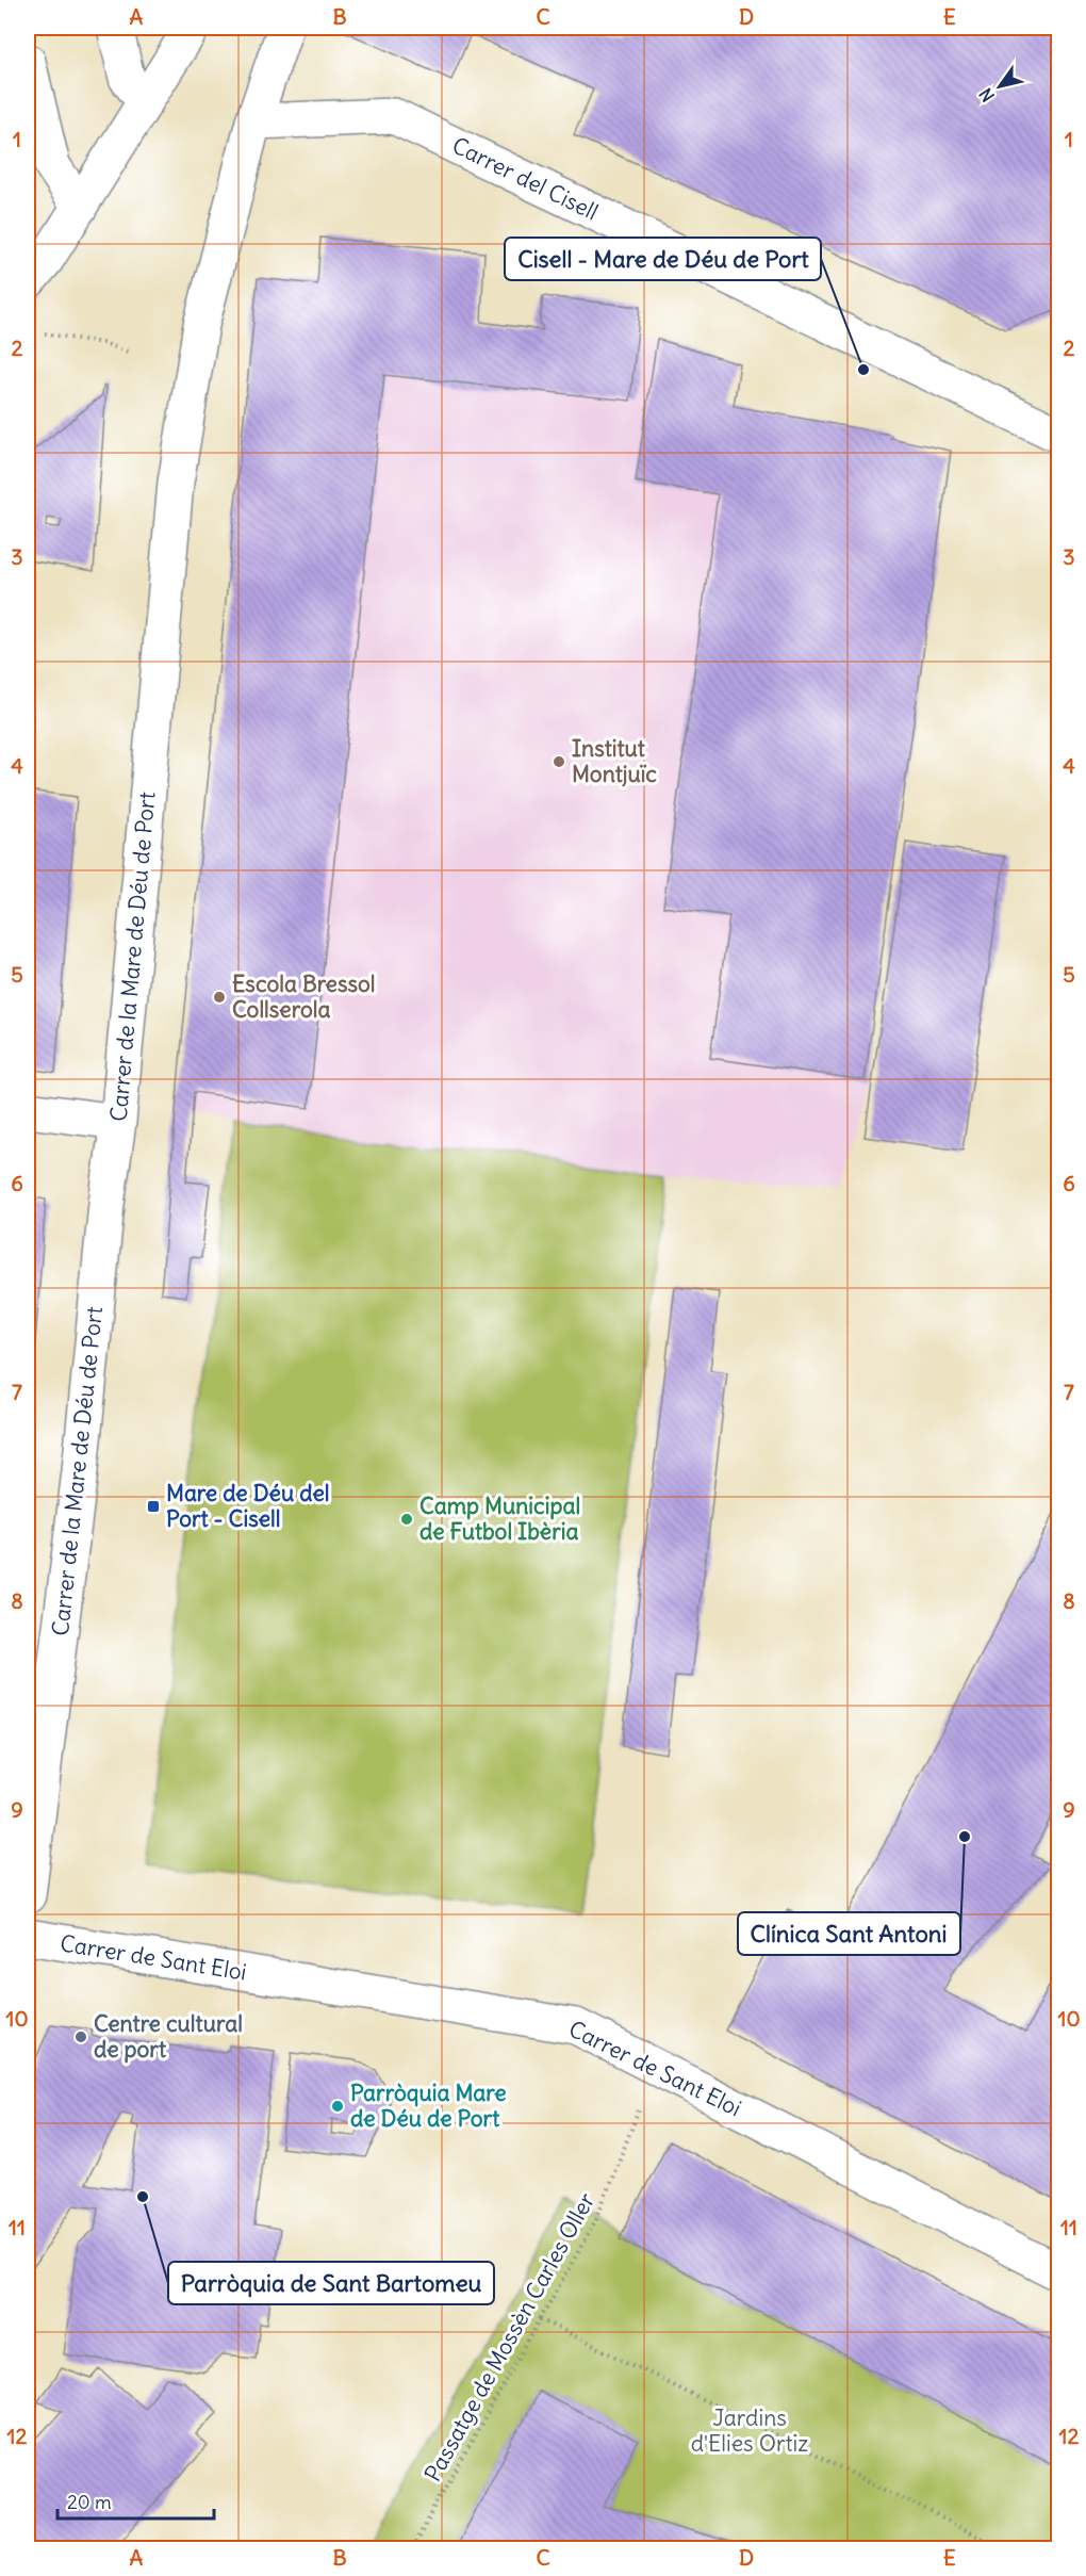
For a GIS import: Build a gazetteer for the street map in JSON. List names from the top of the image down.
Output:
{
  "streets": {
    "street": ["Carrer del Cisell", "Carrer de la Mare de Déu de Port", "Carrer de Sant Eloi"],
    "path": ["Passatge de Mossèn Carles Oller"]
  },
  "crossings": [
    ["Carrer del Cisell", "Carrer de la Mare de Déu de Port"],
    ["Carrer de Sant Eloi", "Passatge de Mossèn Carles Oller"]
  ],
  "parks": ["Jardins d'Elies Ortiz"],
  "places": {
    "other": [
      "Cisell - Mare de Déu de Port",
      "Institut Montjuïc",
      "Escola Bressol Collserola",
      "Camp Municipal de Futbol Ibèria",
      "Clínica Sant Antoni",
      "Centre cultural de port",
      "Parròquia Mare de Déu de Port",
      "Parròquia de Sant Bartomeu"
    ],
    "transit": ["Mare de Déu del Port - Cisell"]
  },
  "scale_bar": "20 m",
  "north": "bottom left",
  "grid": {
    "columns": [
      "A",
      "B",
      "C",
      "D",
      "E"
    ],
    "rows": [
      "1",
      "2",
      "3",
      "4",
      "5",
      "6",
      "7",
      "8",
      "9",
      "10",
      "11",
      "12"
    ]
  }
}
